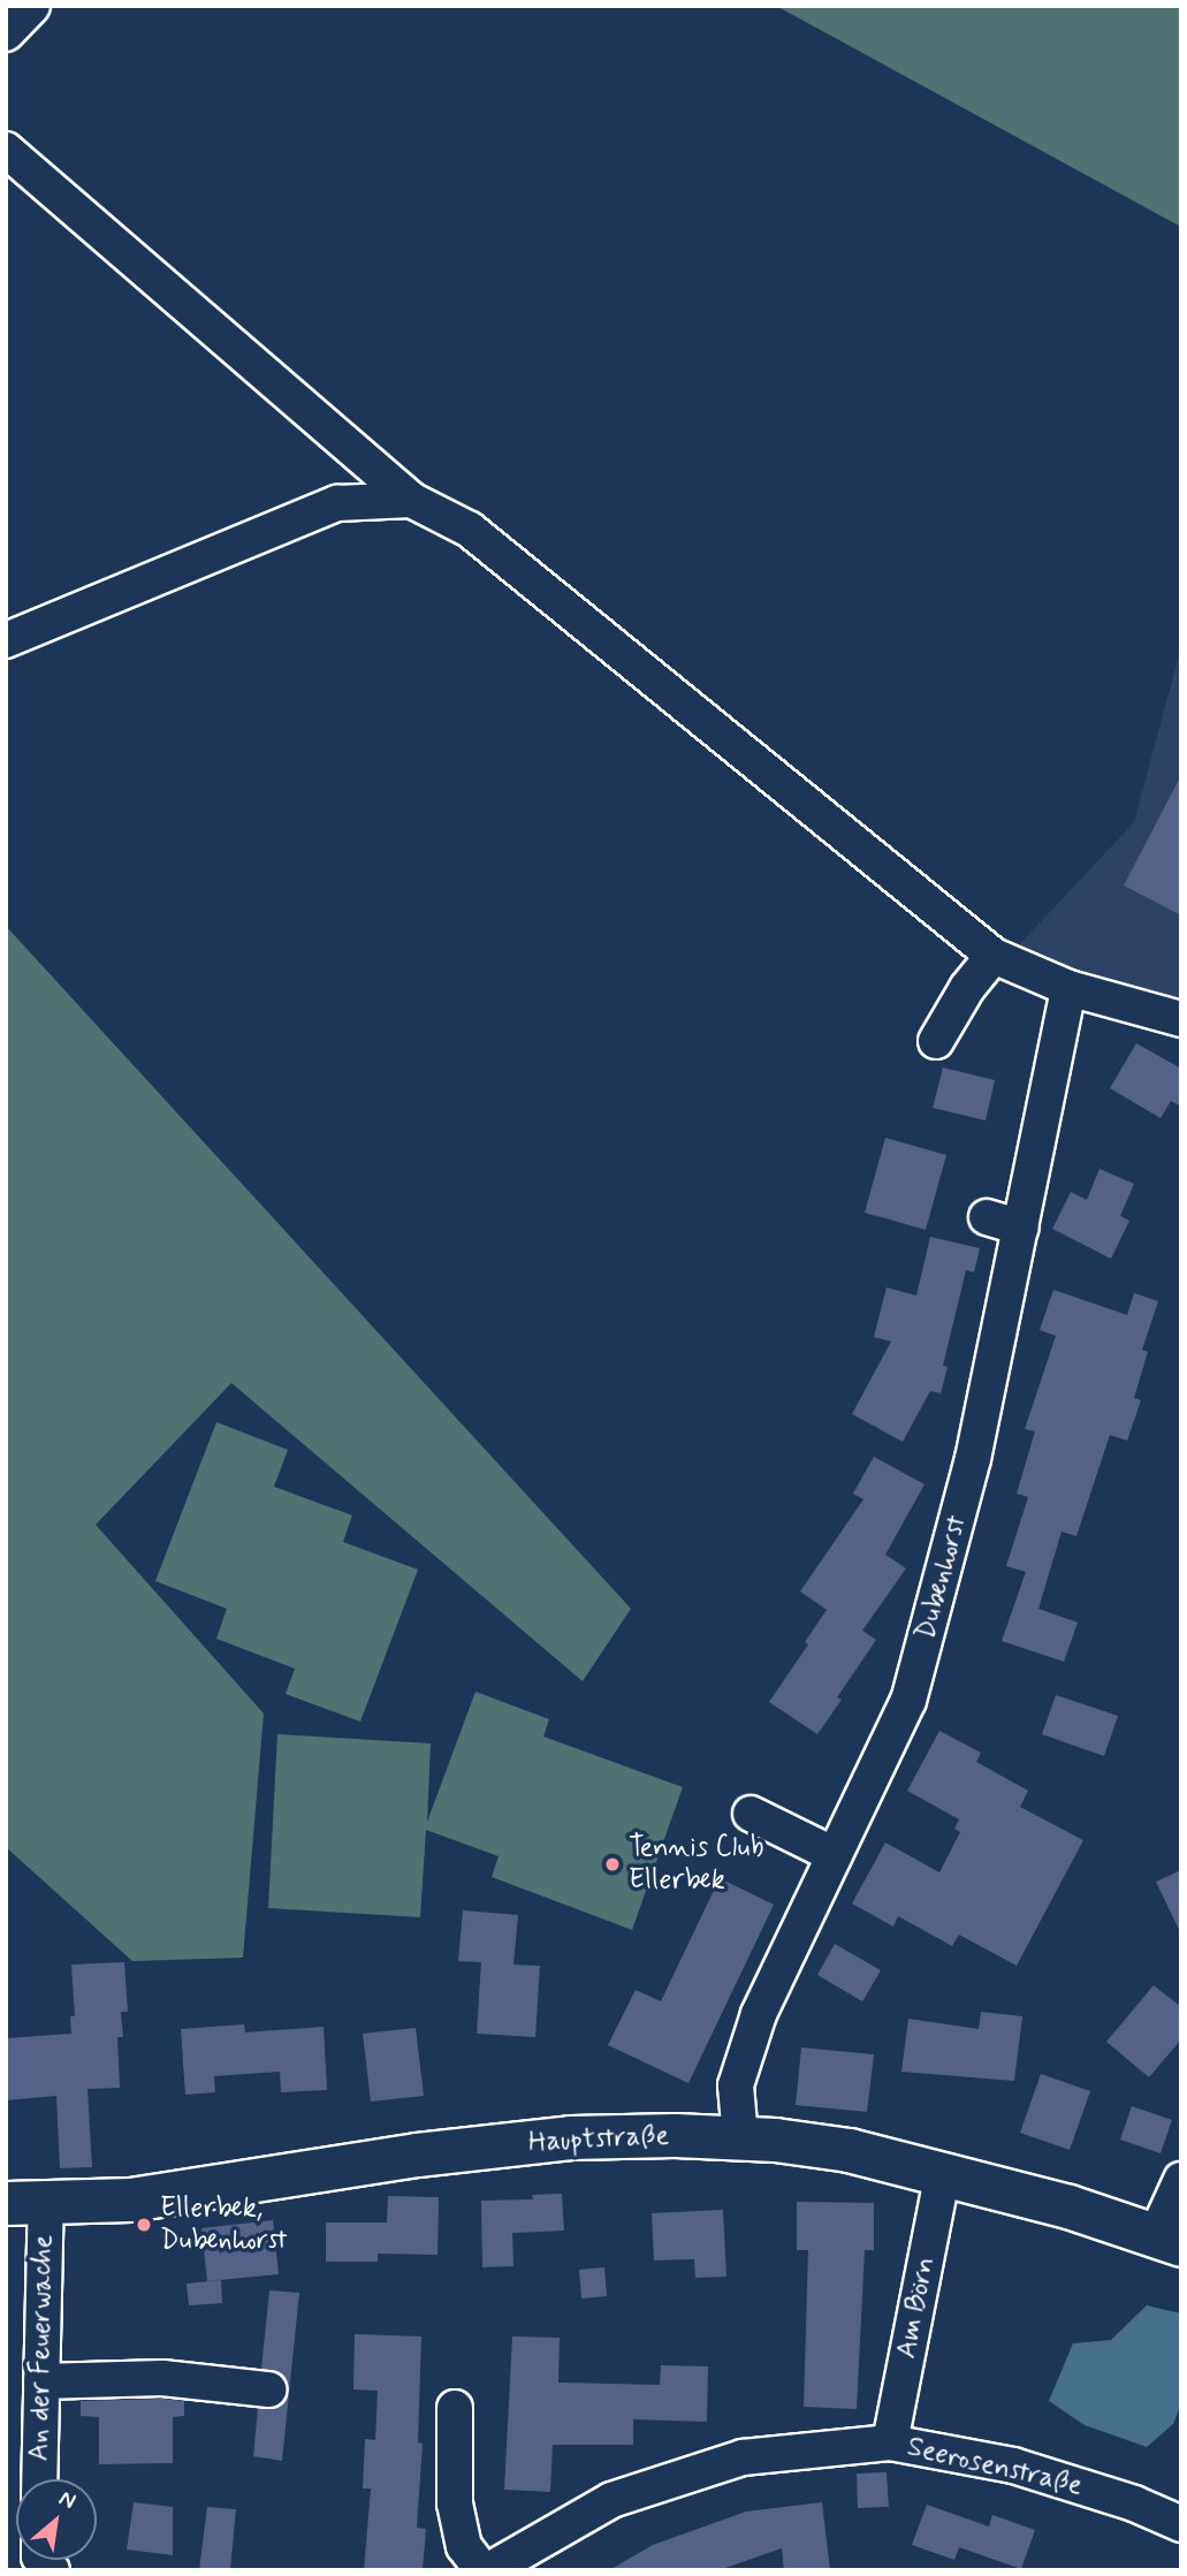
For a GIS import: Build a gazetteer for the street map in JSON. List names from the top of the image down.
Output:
{
  "streets": {
    "main road": ["Hauptstraße"],
    "street": [
      "Dubenhorst",
      "Am Börn",
      "An der Feuerwache",
      "Seerosenstraße"
    ]
  },
  "crossings": [
    ["Dubenhorst", "Hauptstraße"],
    ["Hauptstraße", "Am Börn"],
    ["Hauptstraße", "An der Feuerwache"],
    ["Am Börn", "Seerosenstraße"]
  ],
  "places": ["Tennis Club Ellerbek", "Ellerbek, Dubenhorst"],
  "north": "top right"
}
